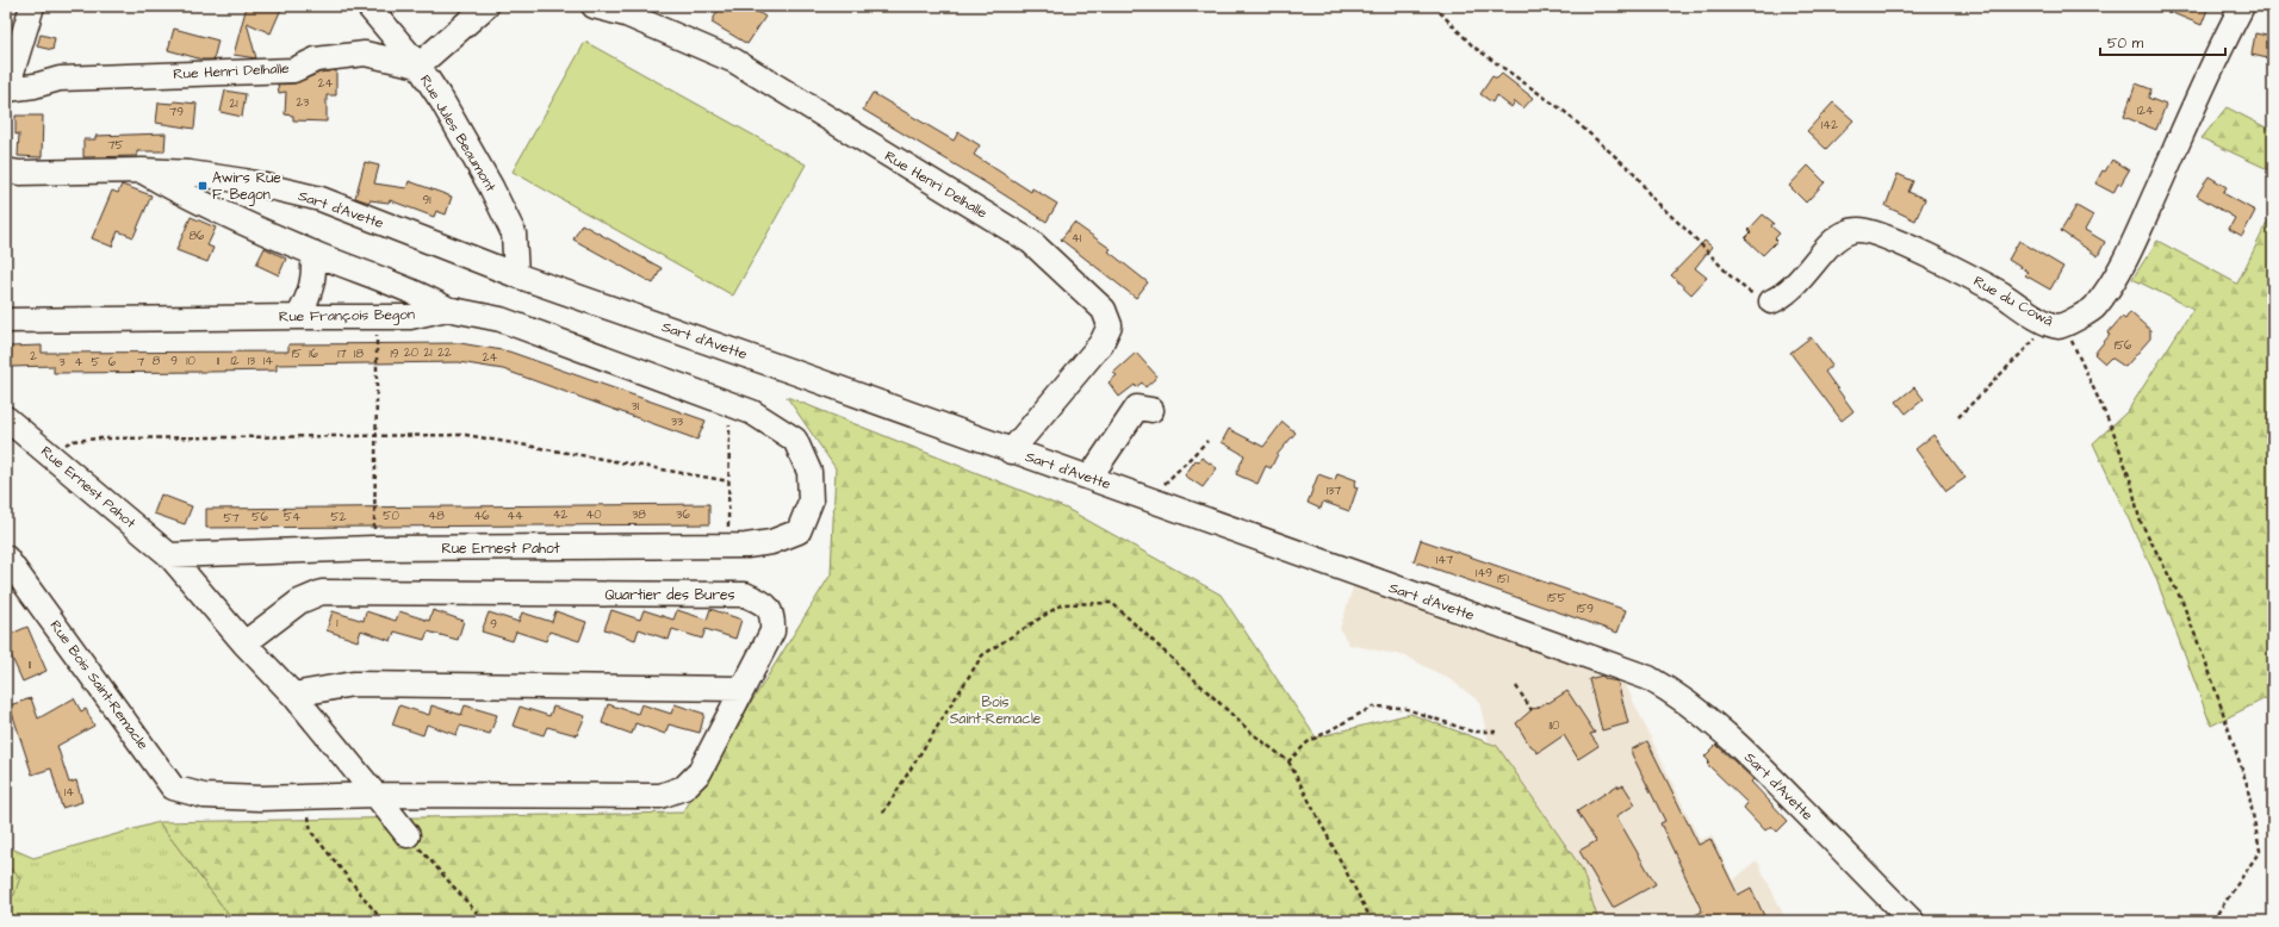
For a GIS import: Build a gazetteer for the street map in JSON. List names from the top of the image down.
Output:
{
  "streets": {
    "street": [
      "Rue Henri Delhalle",
      "Rue Jules Beaumont",
      "Sart d'Avette",
      "Rue du Cowâ",
      "Rue François Begon",
      "Rue Ernest Pahot",
      "Quartier des Bures",
      "Rue Bois Saint-Remacle"
    ]
  },
  "crossings": [
    ["Rue Henri Delhalle", "Rue Jules Beaumont"],
    ["Rue Henri Delhalle", "Sart d'Avette"],
    ["Rue Jules Beaumont", "Sart d'Avette"],
    ["Rue François Begon", "Rue Ernest Pahot"],
    ["Rue Ernest Pahot", "Quartier des Bures"],
    ["Rue Ernest Pahot", "Rue Bois Saint-Remacle"],
    ["Quartier des Bures", "Rue Bois Saint-Remacle"]
  ],
  "parks": ["Bois Saint-Remacle"],
  "places": {
    "transit": ["Awirs Rue F. Begon"]
  },
  "house_numbers": [
    "24",
    "23",
    "21",
    "124",
    "79",
    "142",
    "75",
    "91",
    "86",
    "41",
    "156",
    "20",
    "21",
    "22",
    "15",
    "16",
    "17",
    "18",
    "19",
    "2",
    "24",
    "8",
    "9",
    "10",
    "11",
    "12",
    "13",
    "14",
    "3",
    "4",
    "5",
    "6",
    "7",
    "31",
    "33",
    "137",
    "42",
    "40",
    "38",
    "36",
    "50",
    "48",
    "46",
    "44",
    "56",
    "54",
    "52",
    "57",
    "147",
    "149",
    "151",
    "155",
    "159",
    "1",
    "9",
    "11",
    "110",
    "14"
  ],
  "scale_bar": "50 m"
}
